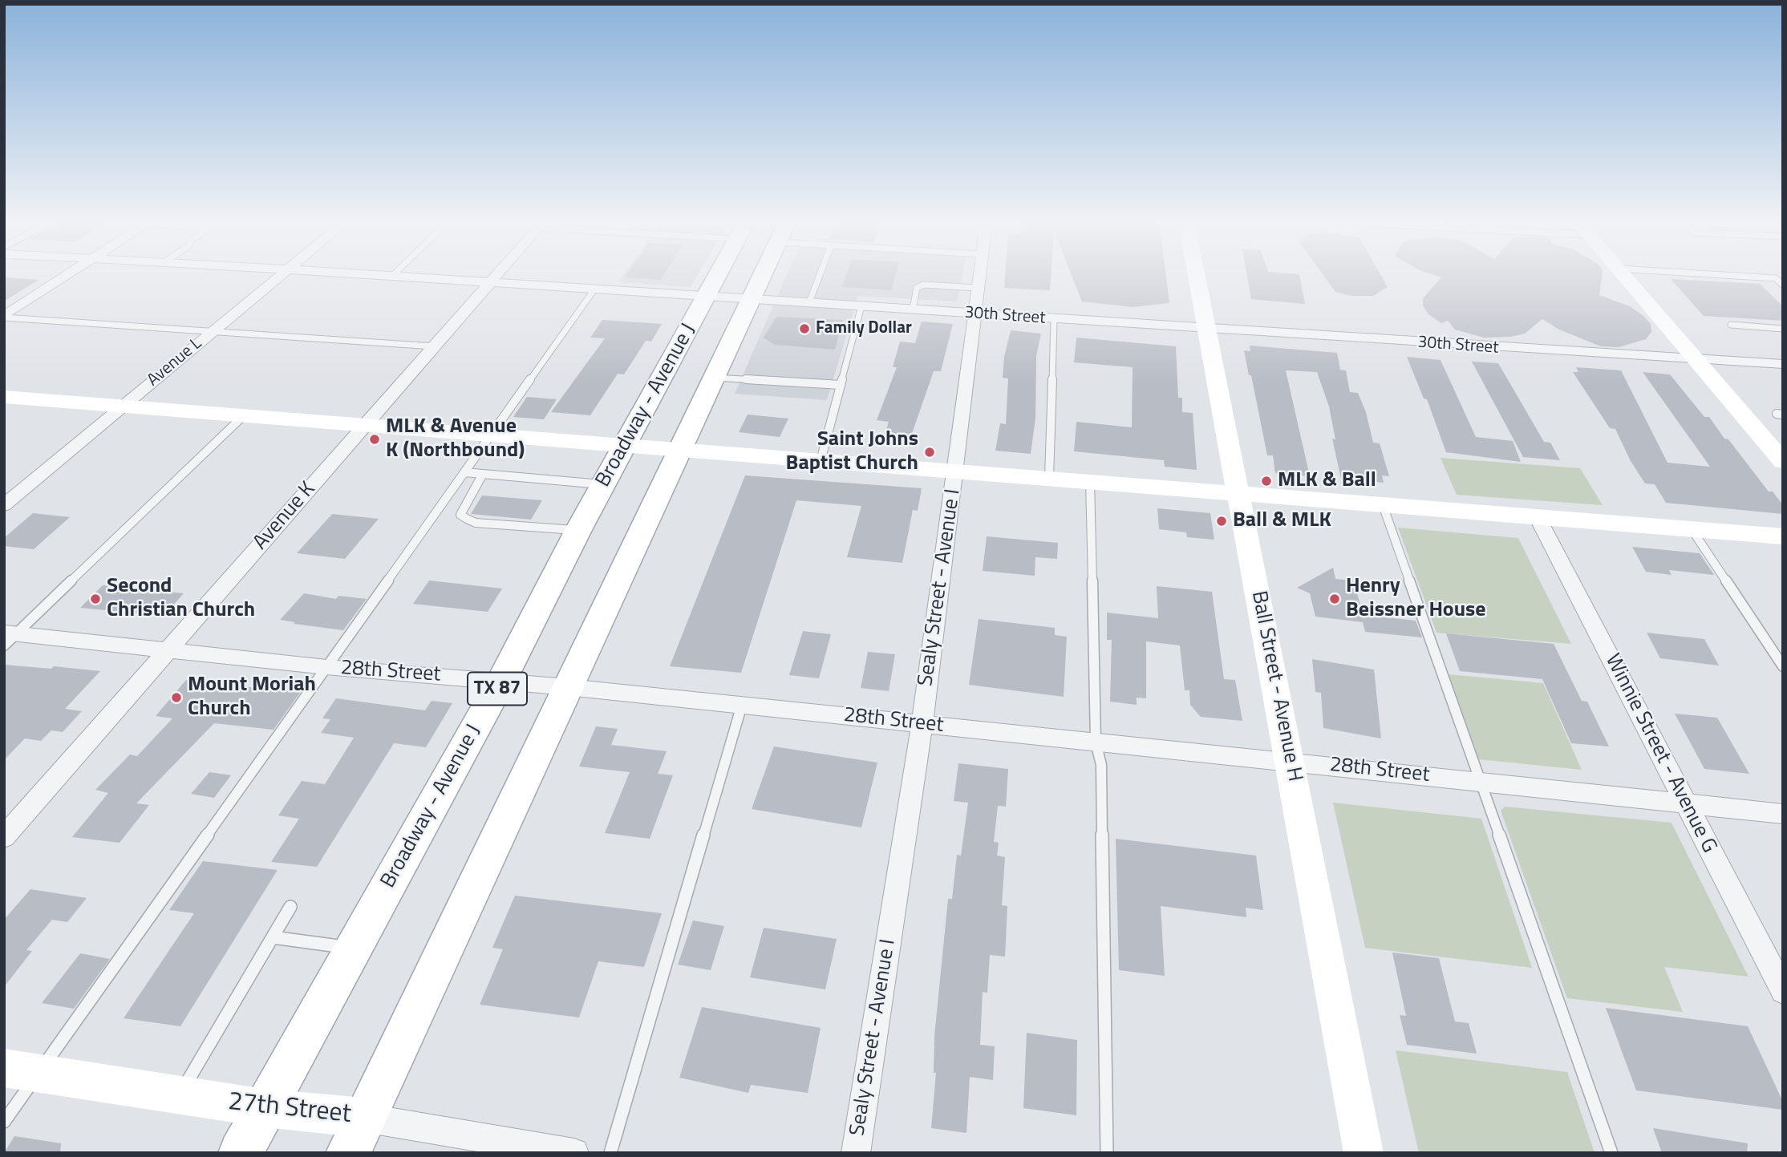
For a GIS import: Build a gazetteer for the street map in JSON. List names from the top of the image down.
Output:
{
  "streets": {
    "main road": ["Broadway - Avenue J", "TX 87"],
    "street": [
      "30th Street",
      "Avenue L",
      "Avenue K",
      "Sealy Street - Avenue I",
      "28th Street",
      "Ball Street - Avenue H",
      "Winnie Street - Avenue G",
      "27th Street"
    ]
  },
  "crossings": [
    ["30th Street", "Broadway - Avenue J"],
    ["30th Street", "Avenue K"],
    ["30th Street", "Sealy Street - Avenue I"],
    ["30th Street", "Ball Street - Avenue H"],
    ["Broadway - Avenue J", "28th Street"],
    ["Broadway - Avenue J", "27th Street"],
    ["Avenue K", "28th Street"],
    ["Sealy Street - Avenue I", "28th Street"],
    ["28th Street", "Ball Street - Avenue H"],
    ["28th Street", "Winnie Street - Avenue G"]
  ],
  "places": [
    "Family Dollar",
    "MLK & Avenue K (Northbound)",
    "Saint Johns Baptist Church",
    "MLK & Ball",
    "Ball & MLK",
    "Second Christian Church",
    "Henry Beissner House",
    "Mount Moriah Church"
  ]
}
